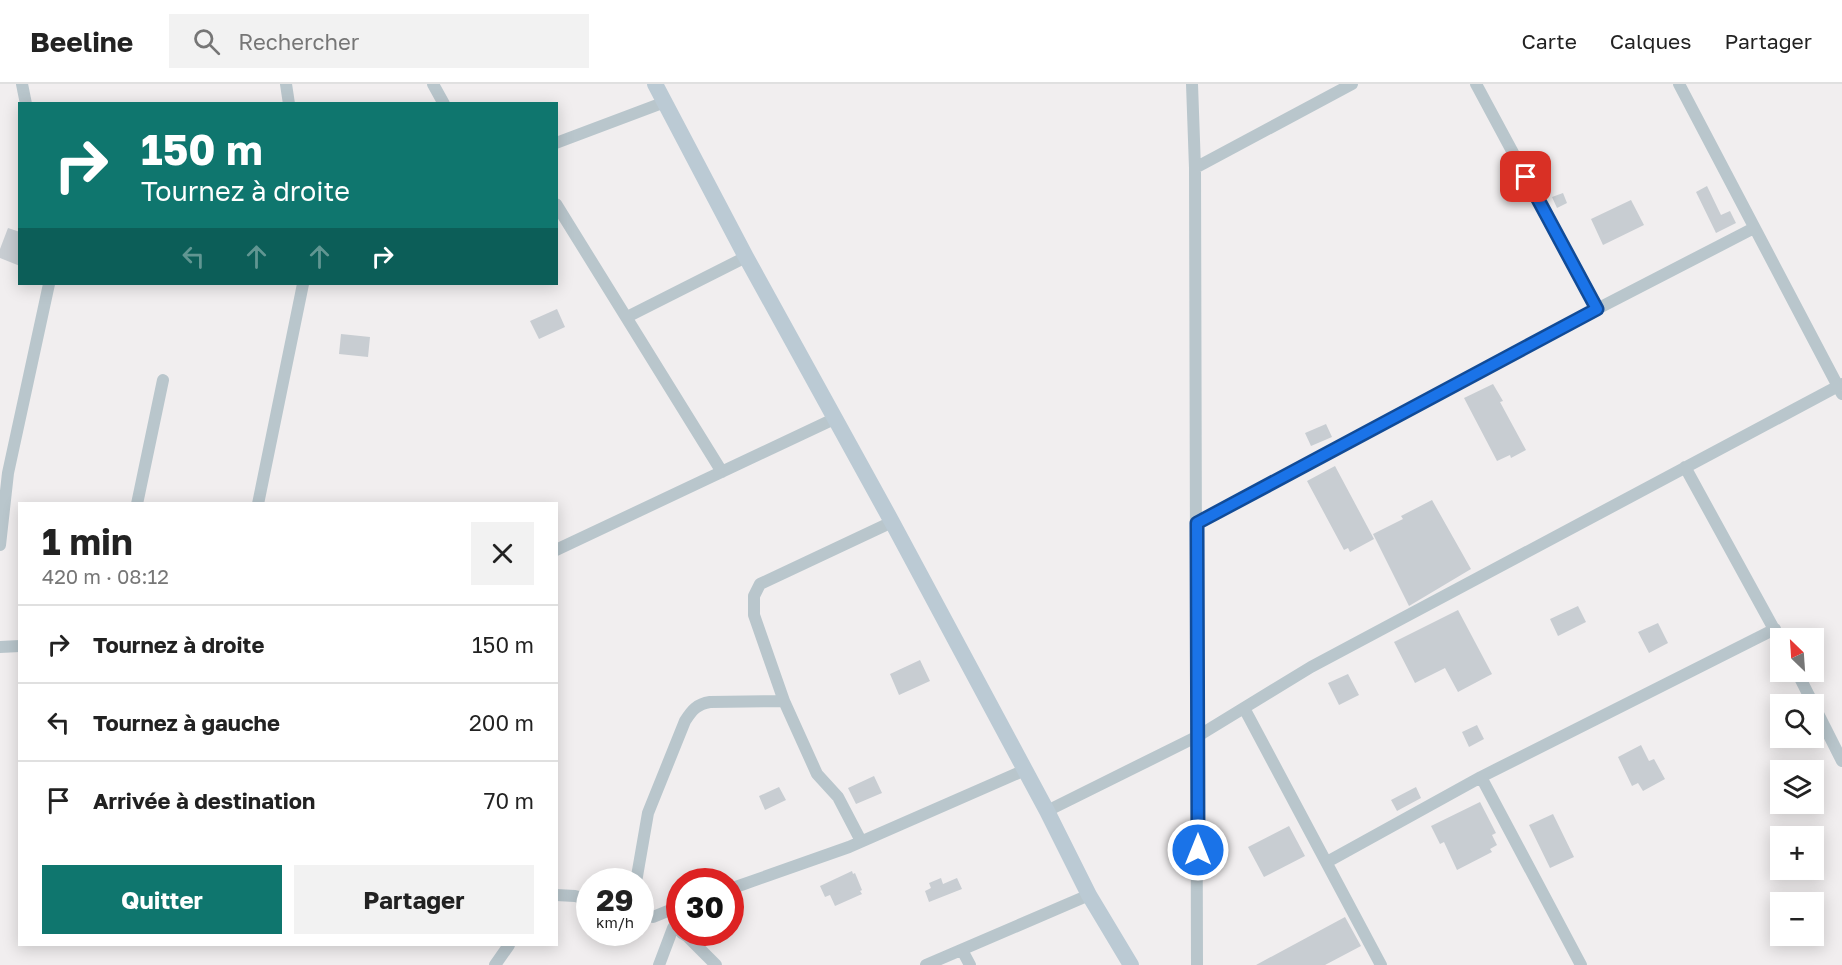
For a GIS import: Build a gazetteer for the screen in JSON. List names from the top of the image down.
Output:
{
  "north": "top left",
  "page": {
    "header": "Beeline",
    "search": "Rechercher",
    "nav": ["Carte", "Calques", "Partager"],
    "turn": ["150 m", "Tournez à droite"],
    "heading": ["1 min", "420 m · 08:12"],
    "list": [
      {
        "name": "Tournez à droite",
        "value": "150 m"
      },
      {
        "name": "Tournez à gauche",
        "value": "200 m"
      },
      {
        "name": "Arrivée à destination",
        "value": "70 m"
      }
    ],
    "map_buttons": ["+", "−"],
    "buttons": ["Quitter", "Partager"],
    "speed": "29 km/h",
    "limit": "30"
  }
}
